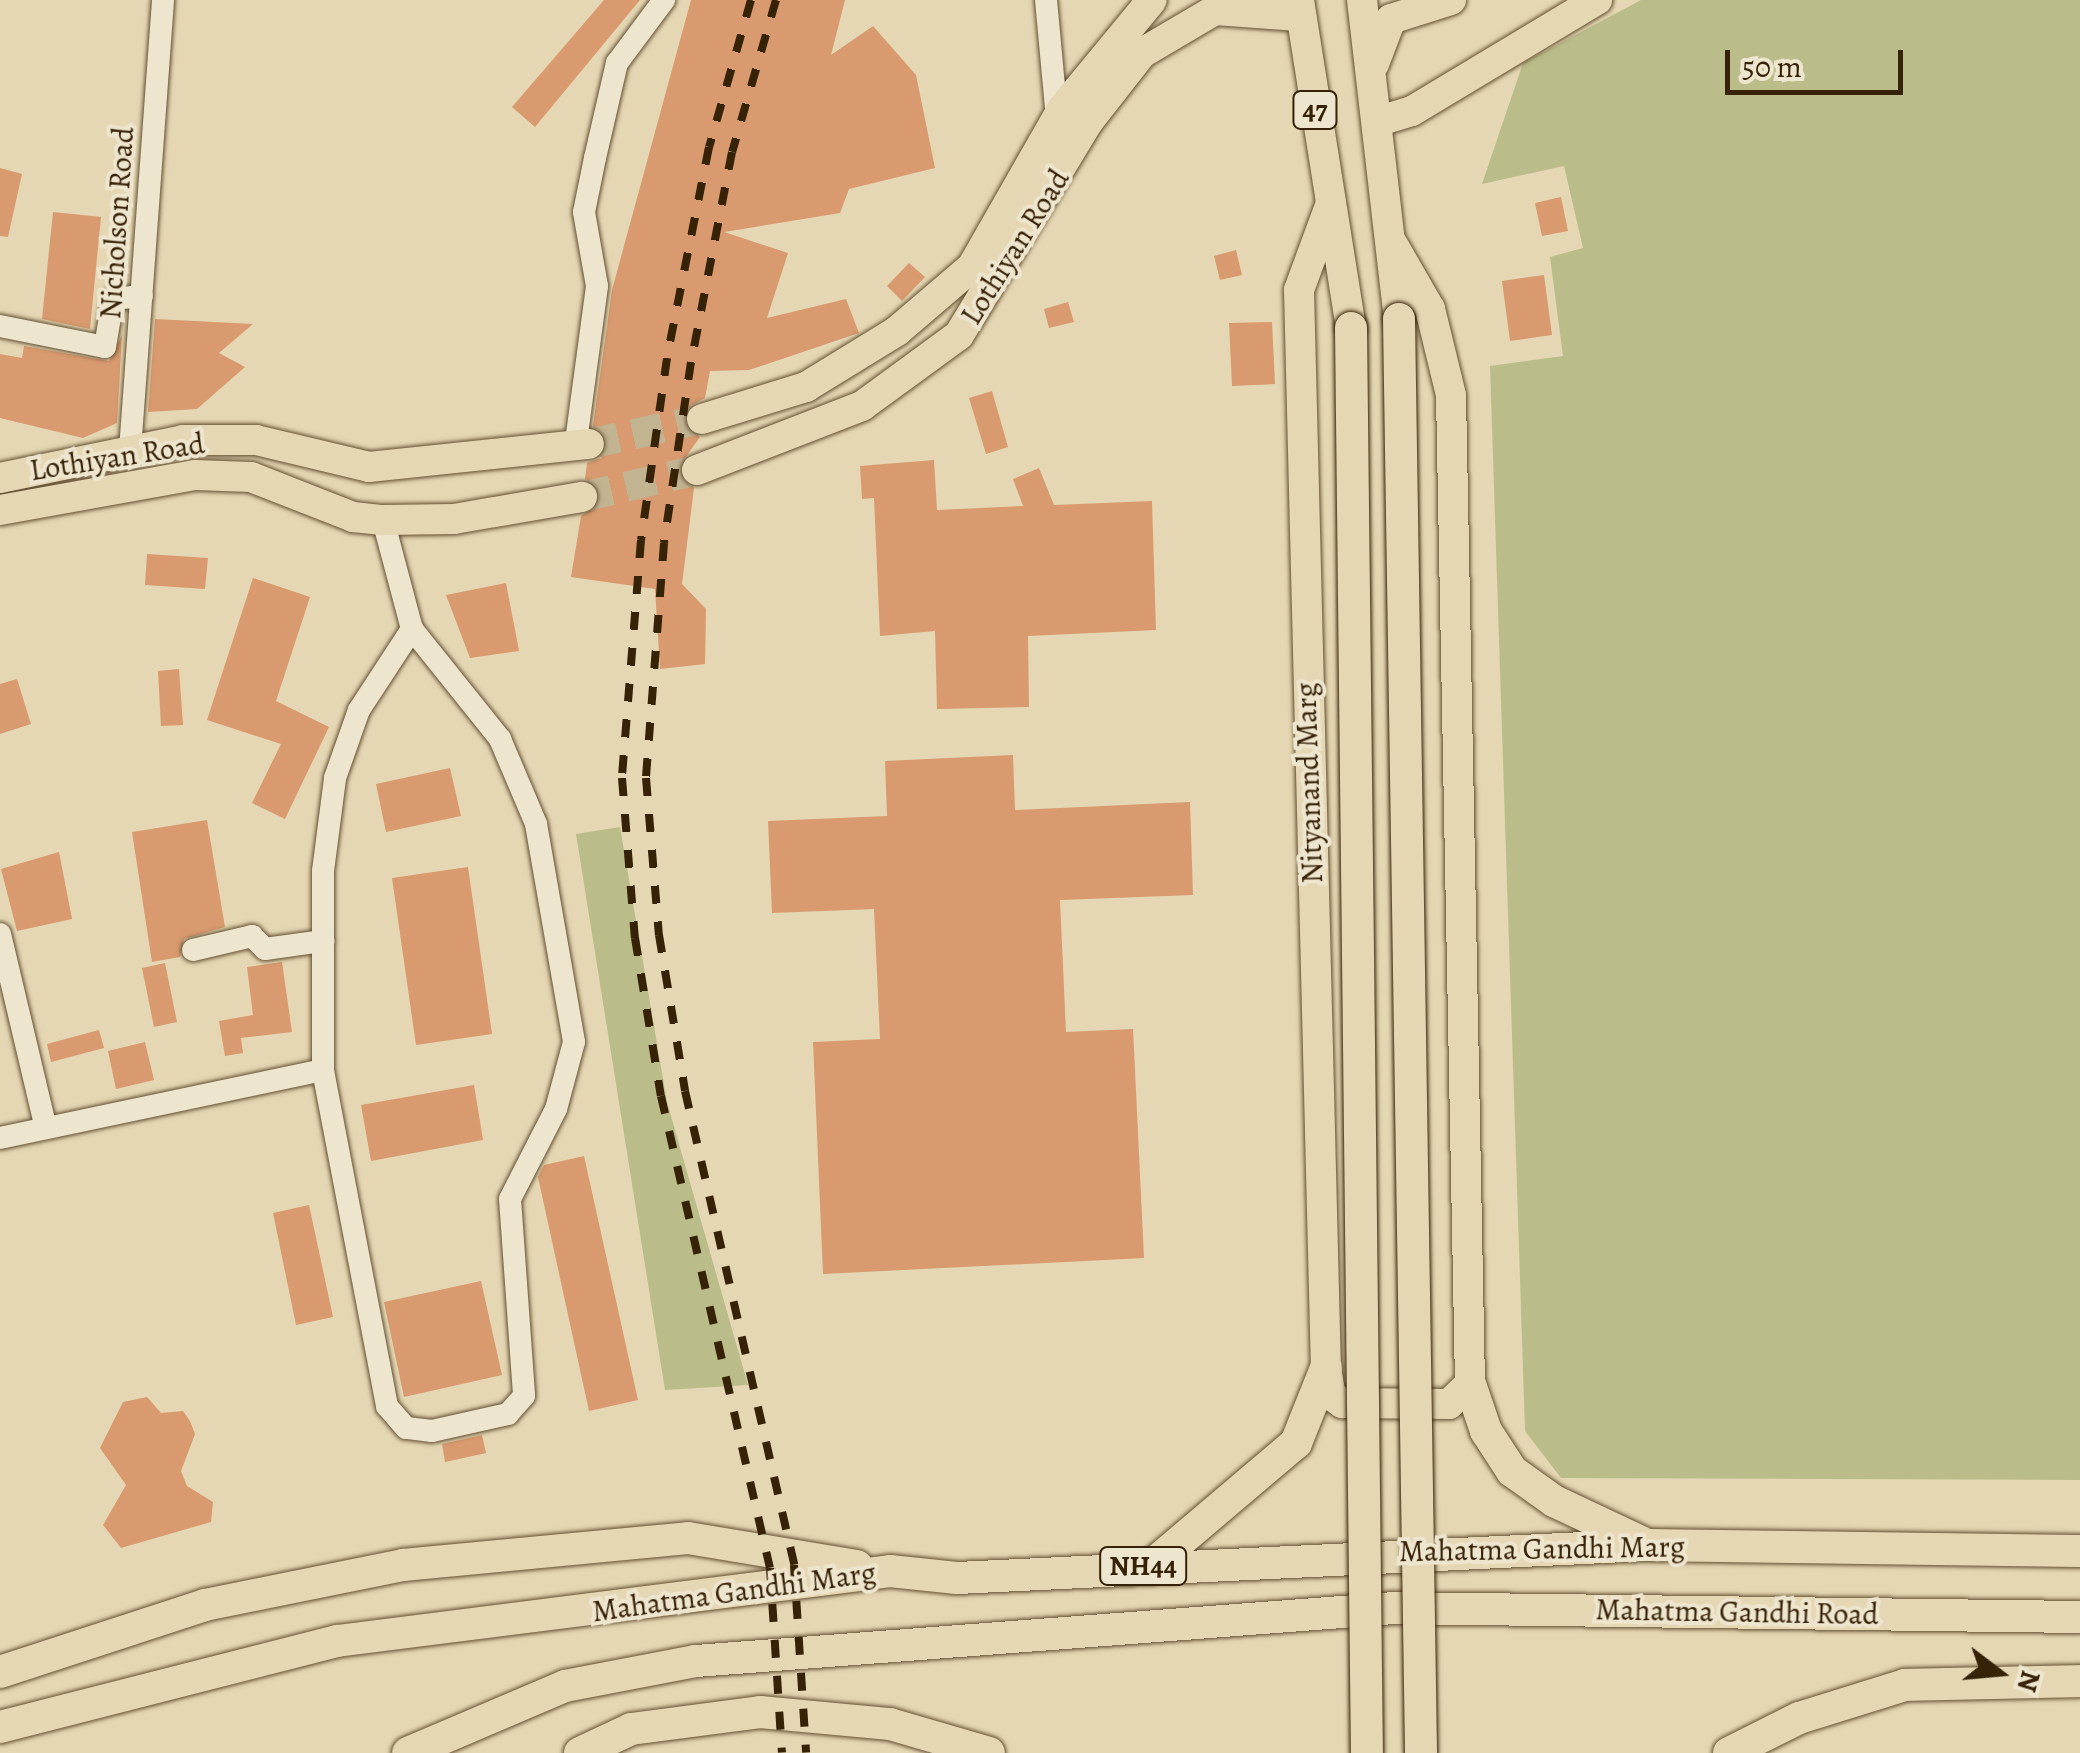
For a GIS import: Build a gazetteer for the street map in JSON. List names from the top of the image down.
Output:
{
  "streets": {
    "highway": ["Mahatma Gandhi Marg", "NH44", "Mahatma Gandhi Road"],
    "main road": ["47", "Lothiyan Road", "Nityanand Marg"],
    "street": ["Nicholson Road"]
  },
  "crossings": [
    ["Nicholson Road", "Lothiyan Road"],
    ["Lothiyan Road", "Nityanand Marg"],
    ["Mahatma Gandhi Marg", "Mahatma Gandhi Road"]
  ],
  "scale_bar": "50 m",
  "north": "right"
}
